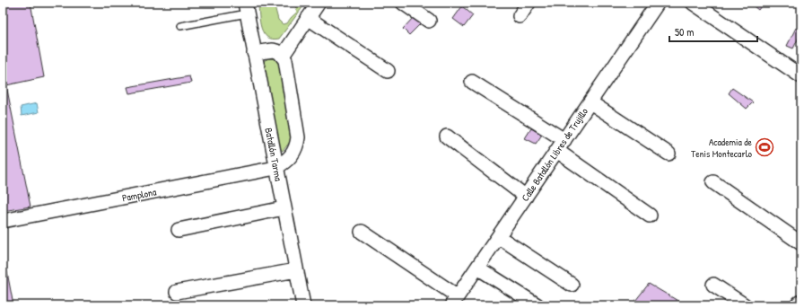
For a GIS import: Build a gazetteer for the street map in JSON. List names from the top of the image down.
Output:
{
  "streets": {
    "street": ["Batallón Tarma", "Calle Batallón Libres de Trujillo", "Pamplona"]
  },
  "crossings": [
    ["Batallón Tarma", "Pamplona"]
  ],
  "places": {
    "sports": ["Academia de Tenis Montecarlo"]
  },
  "scale_bar": "50 m"
}
